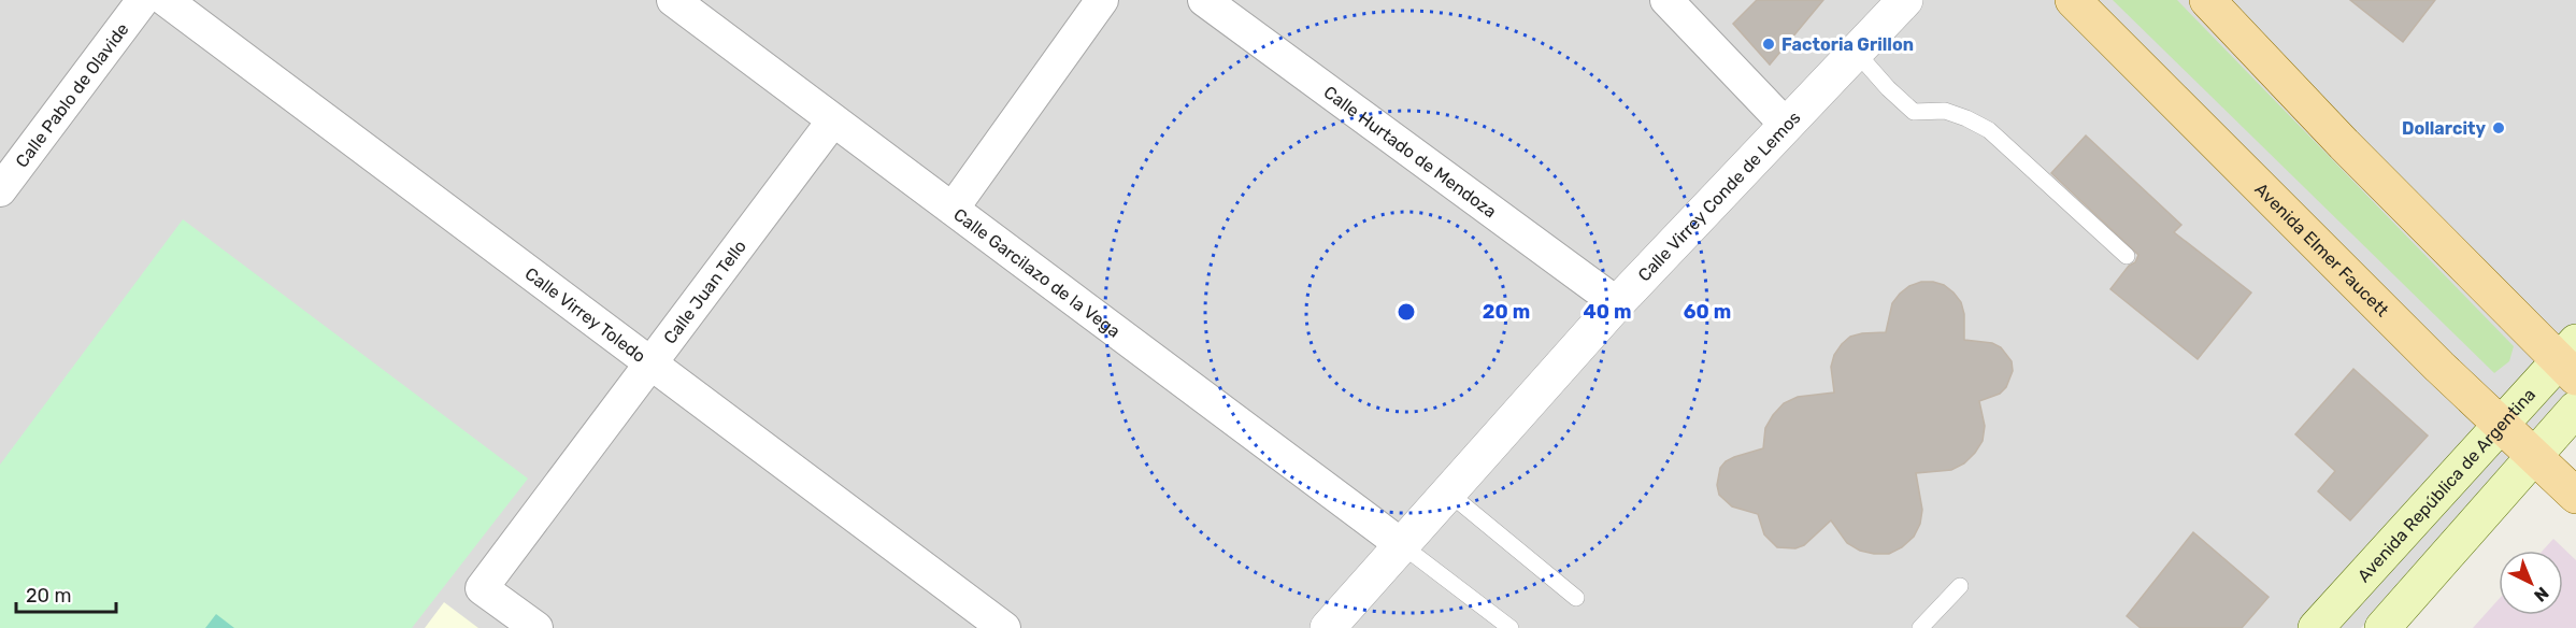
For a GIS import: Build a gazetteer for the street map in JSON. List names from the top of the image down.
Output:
{
  "streets": {
    "main road": ["Avenida Elmer Faucett", "Avenida República de Argentina"],
    "street": [
      "Calle Pablo de Olavide",
      "Calle Hurtado de Mendoza",
      "Calle Virrey Conde de Lemos",
      "Calle Garcilazo de la Vega",
      "Calle Juan Tello",
      "Calle Virrey Toledo"
    ]
  },
  "crossings": [
    ["Calle Hurtado de Mendoza", "Calle Virrey Conde de Lemos"],
    ["Calle Virrey Conde de Lemos", "Calle Garcilazo de la Vega"],
    ["Avenida Elmer Faucett", "Avenida República de Argentina"],
    ["Calle Garcilazo de la Vega", "Calle Juan Tello"],
    ["Calle Juan Tello", "Calle Virrey Toledo"]
  ],
  "places": ["Factoria Grillon", "Dollarcity"],
  "scale_bar": "20 m",
  "north": "bottom right",
  "rings": ["20 m", "40 m", "60 m"]
}
